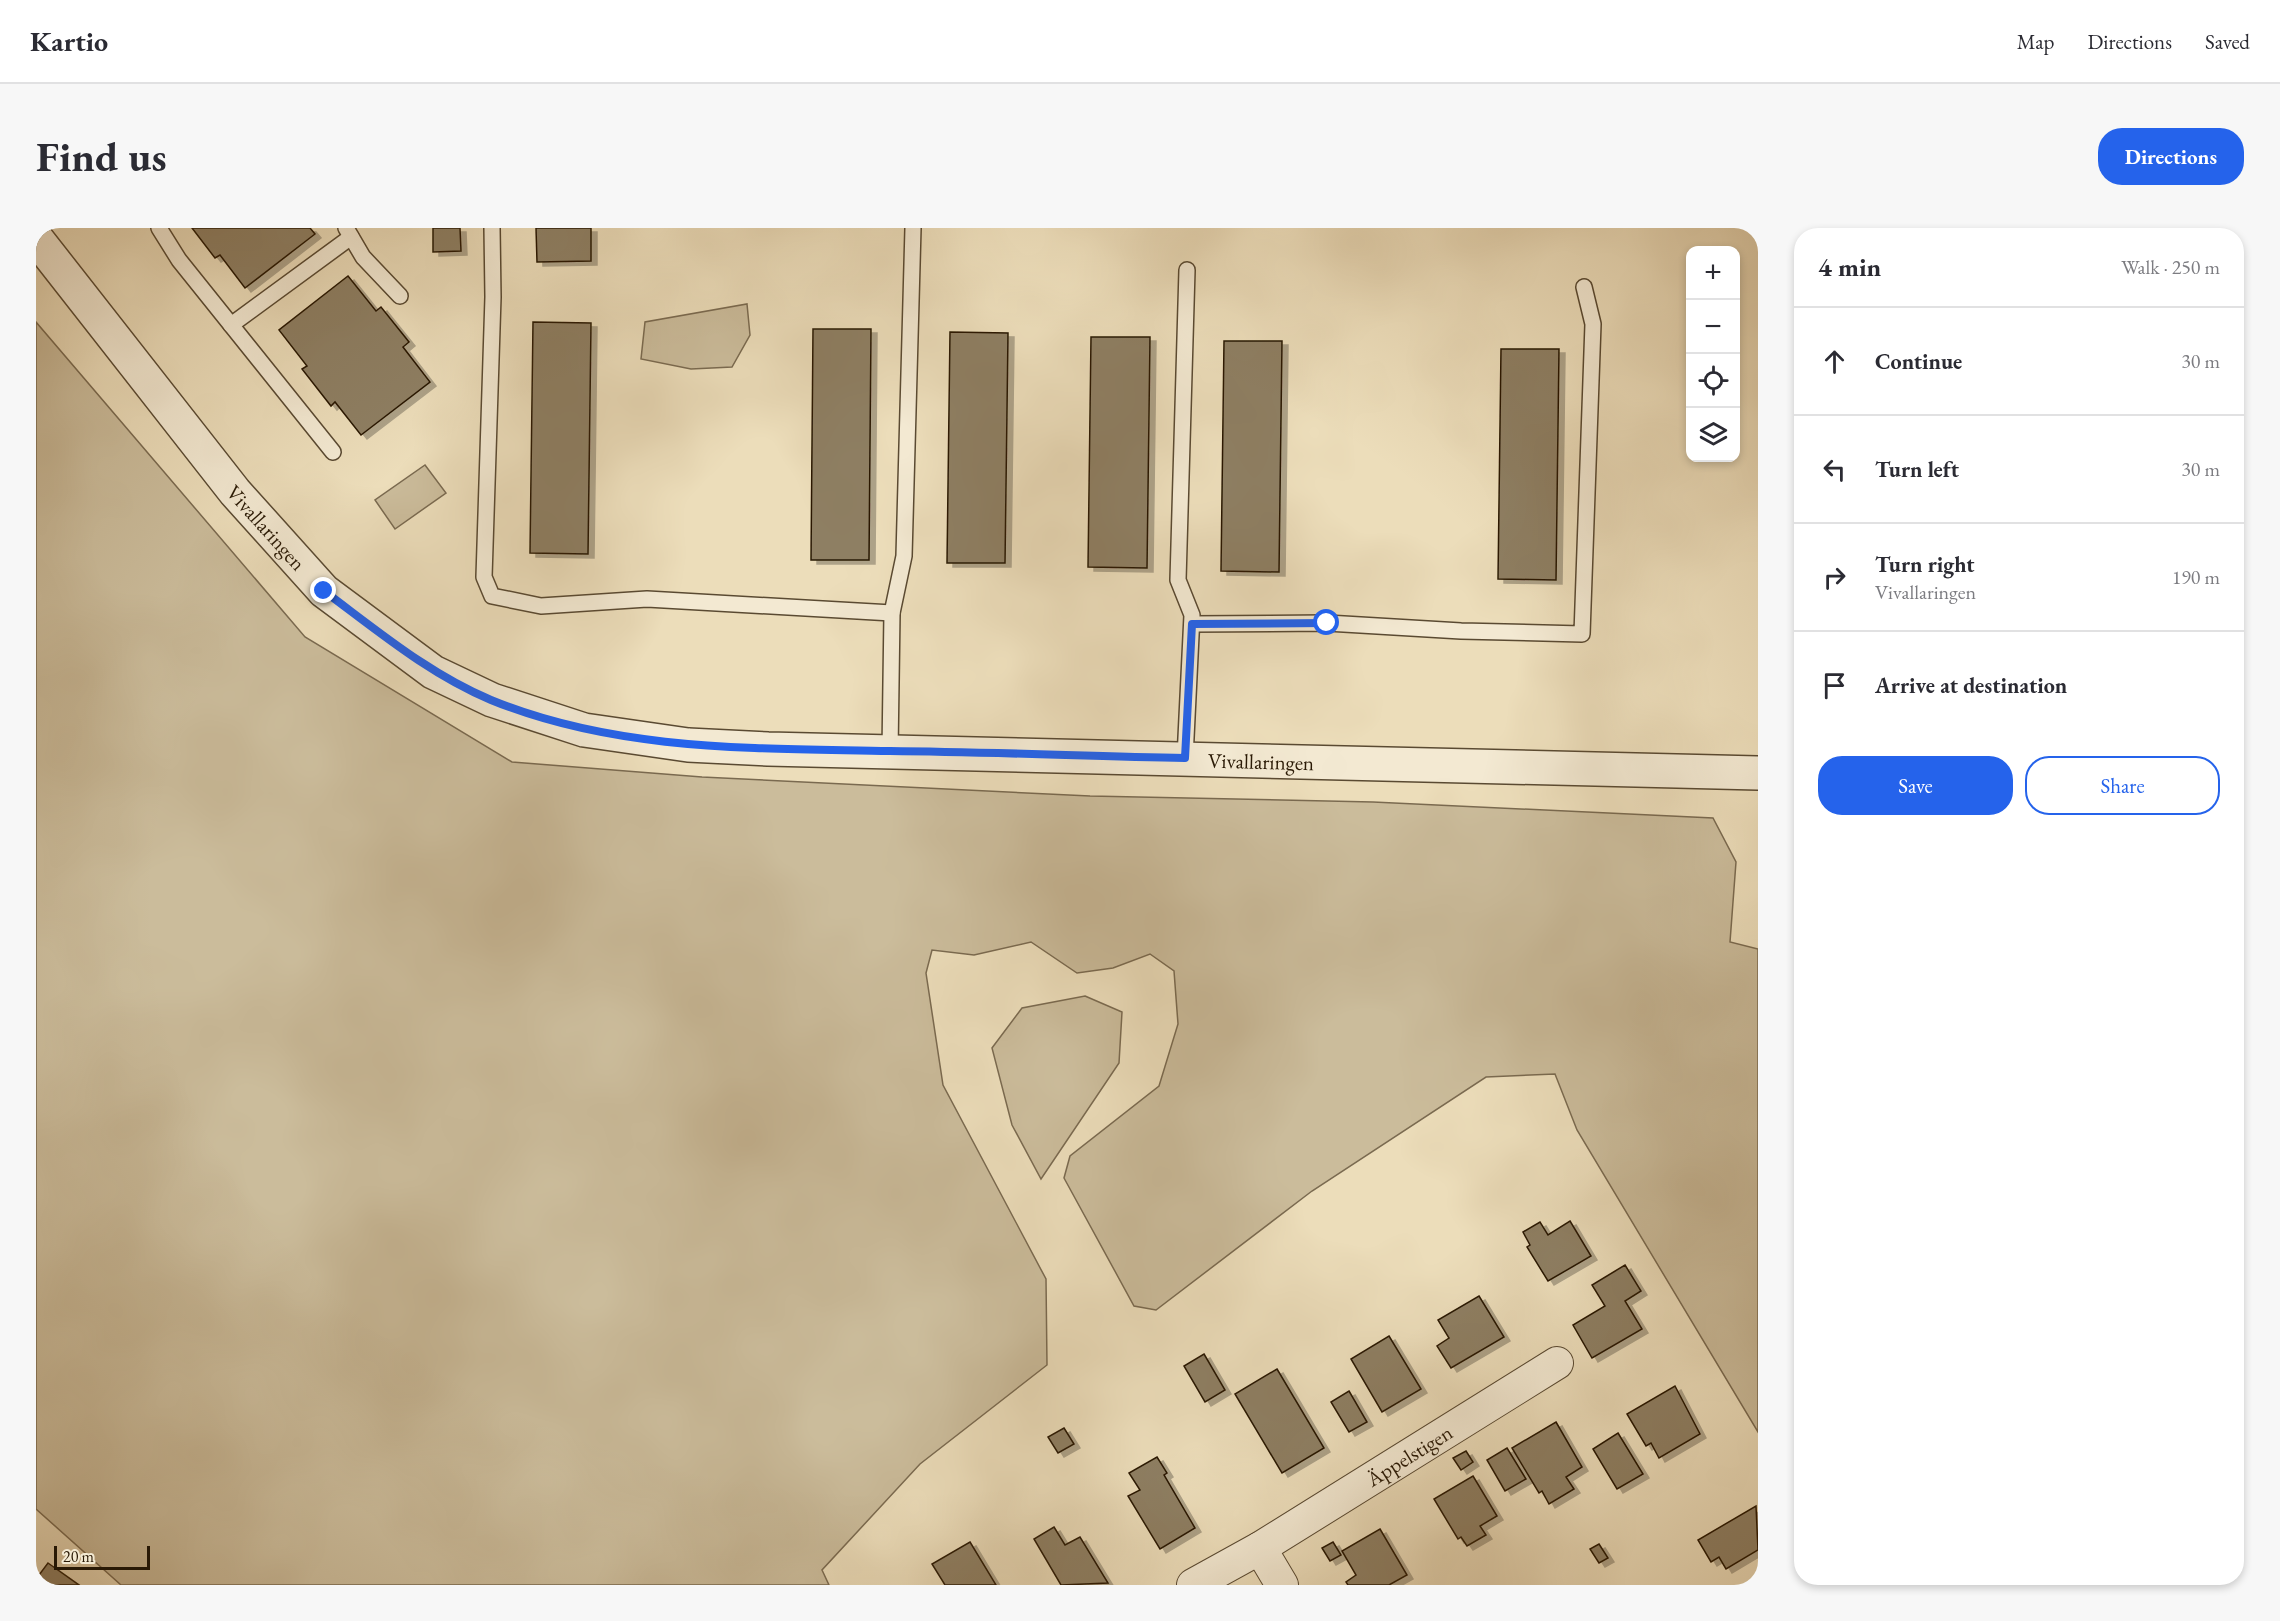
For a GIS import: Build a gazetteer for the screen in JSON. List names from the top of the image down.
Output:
{
  "streets": {
    "street": ["Vivallaringen", "Äppelstigen"]
  },
  "scale_bar": "20 m",
  "page": {
    "header": "Kartio",
    "nav": ["Map", "Directions", "Saved"],
    "buttons": [
      "Directions",
      ["Save", "Share"]
    ],
    "title": "Find us",
    "heading": ["4 min", "Walk · 250 m"],
    "map_buttons": ["+", "−"],
    "list": [
      ["Continue", "30 m"],
      ["Turn left", "30 m"],
      ["Turn right", "Vivallaringen", "190 m"],
      "Arrive at destination"
    ],
    "scale": "20 m"
  }
}
